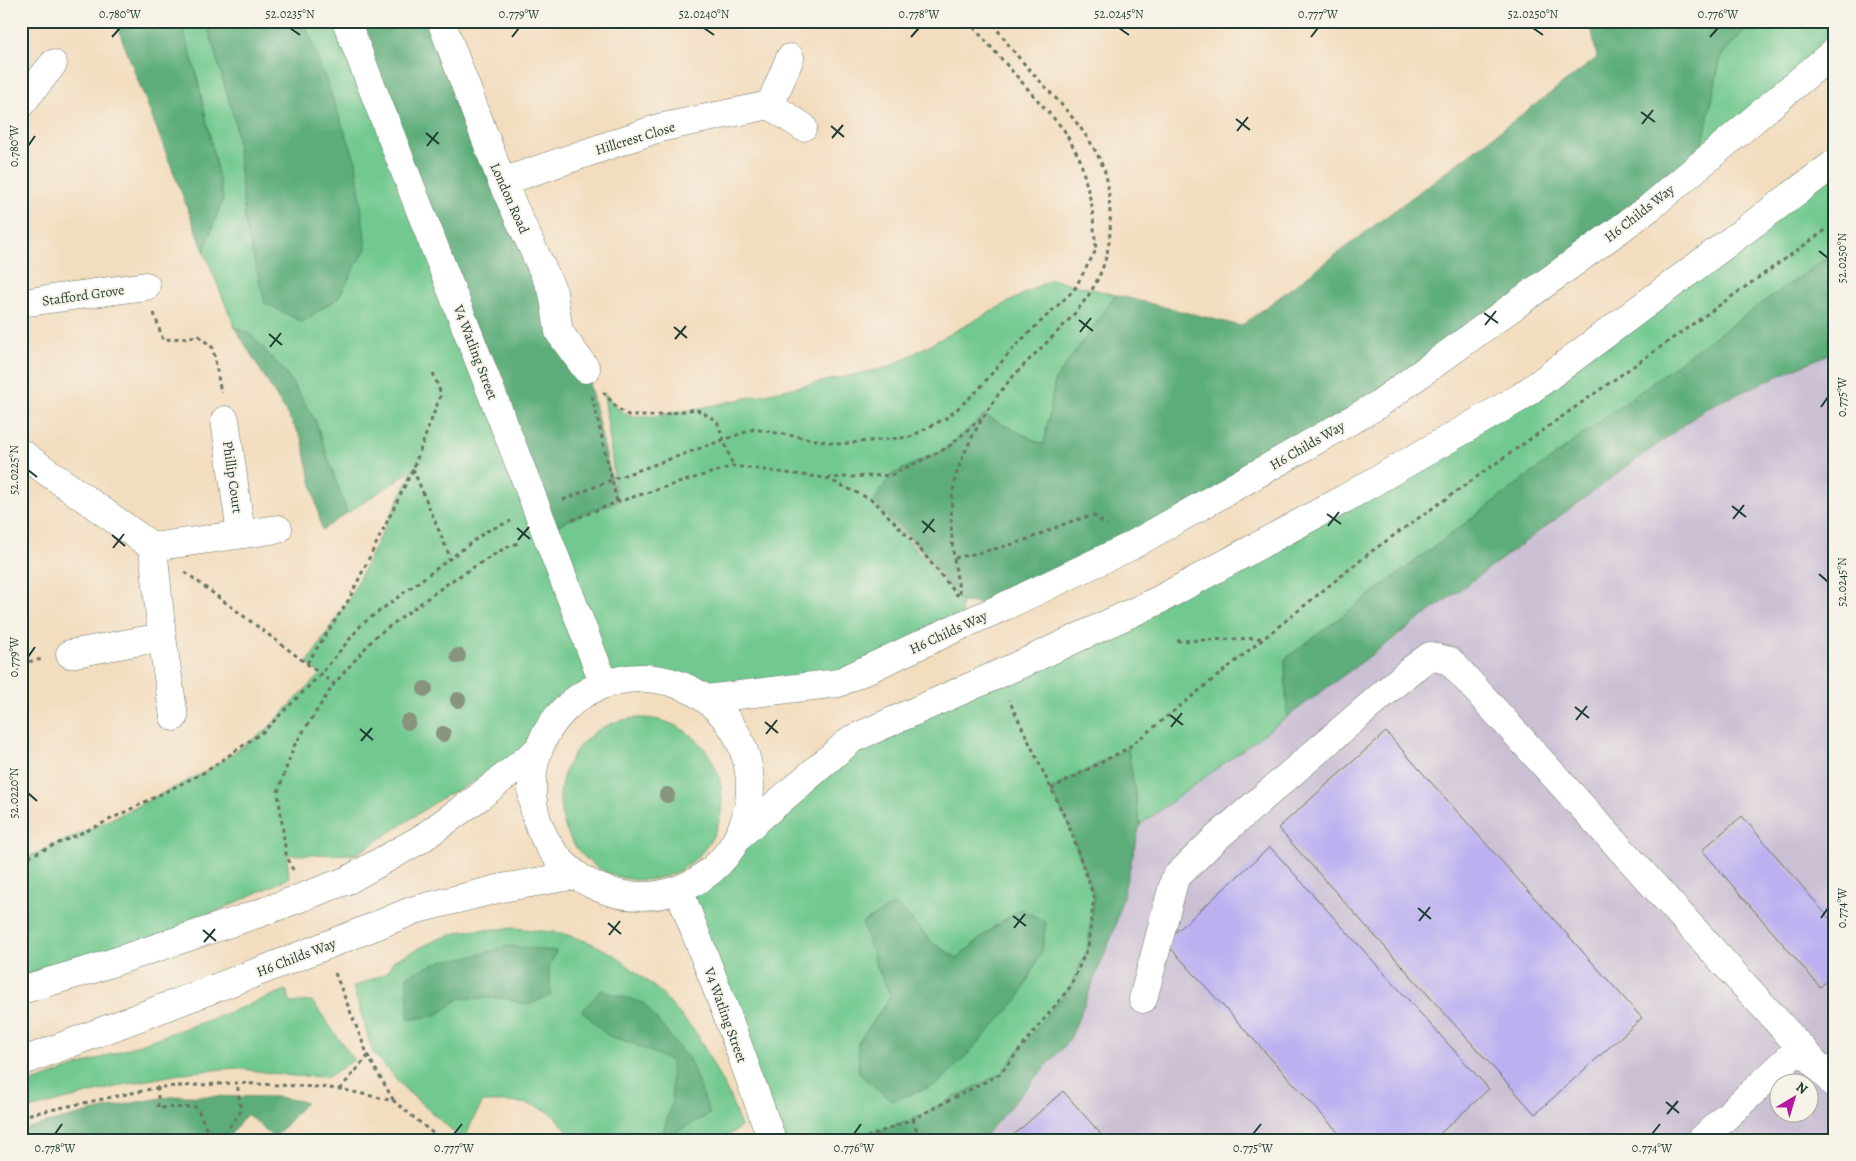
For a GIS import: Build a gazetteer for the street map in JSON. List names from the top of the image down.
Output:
{
  "streets": {
    "street": [
      "Hillcrest Close",
      "London Road",
      "H6 Childs Way",
      "Stafford Grove",
      "V4 Watling Street",
      "Phillip Court"
    ]
  },
  "crossings": [
    ["Hillcrest Close", "London Road"]
  ],
  "north": "top right",
  "coordinates": [
    "0.780°W",
    "52.0235°N",
    "0.779°W",
    "52.0240°N",
    "0.778°W",
    "52.0245°N",
    "0.777°W",
    "52.0250°N",
    "0.776°W",
    "0.775°W",
    "52.0225°N",
    "52.0220°N",
    "0.774°W"
  ]
}
